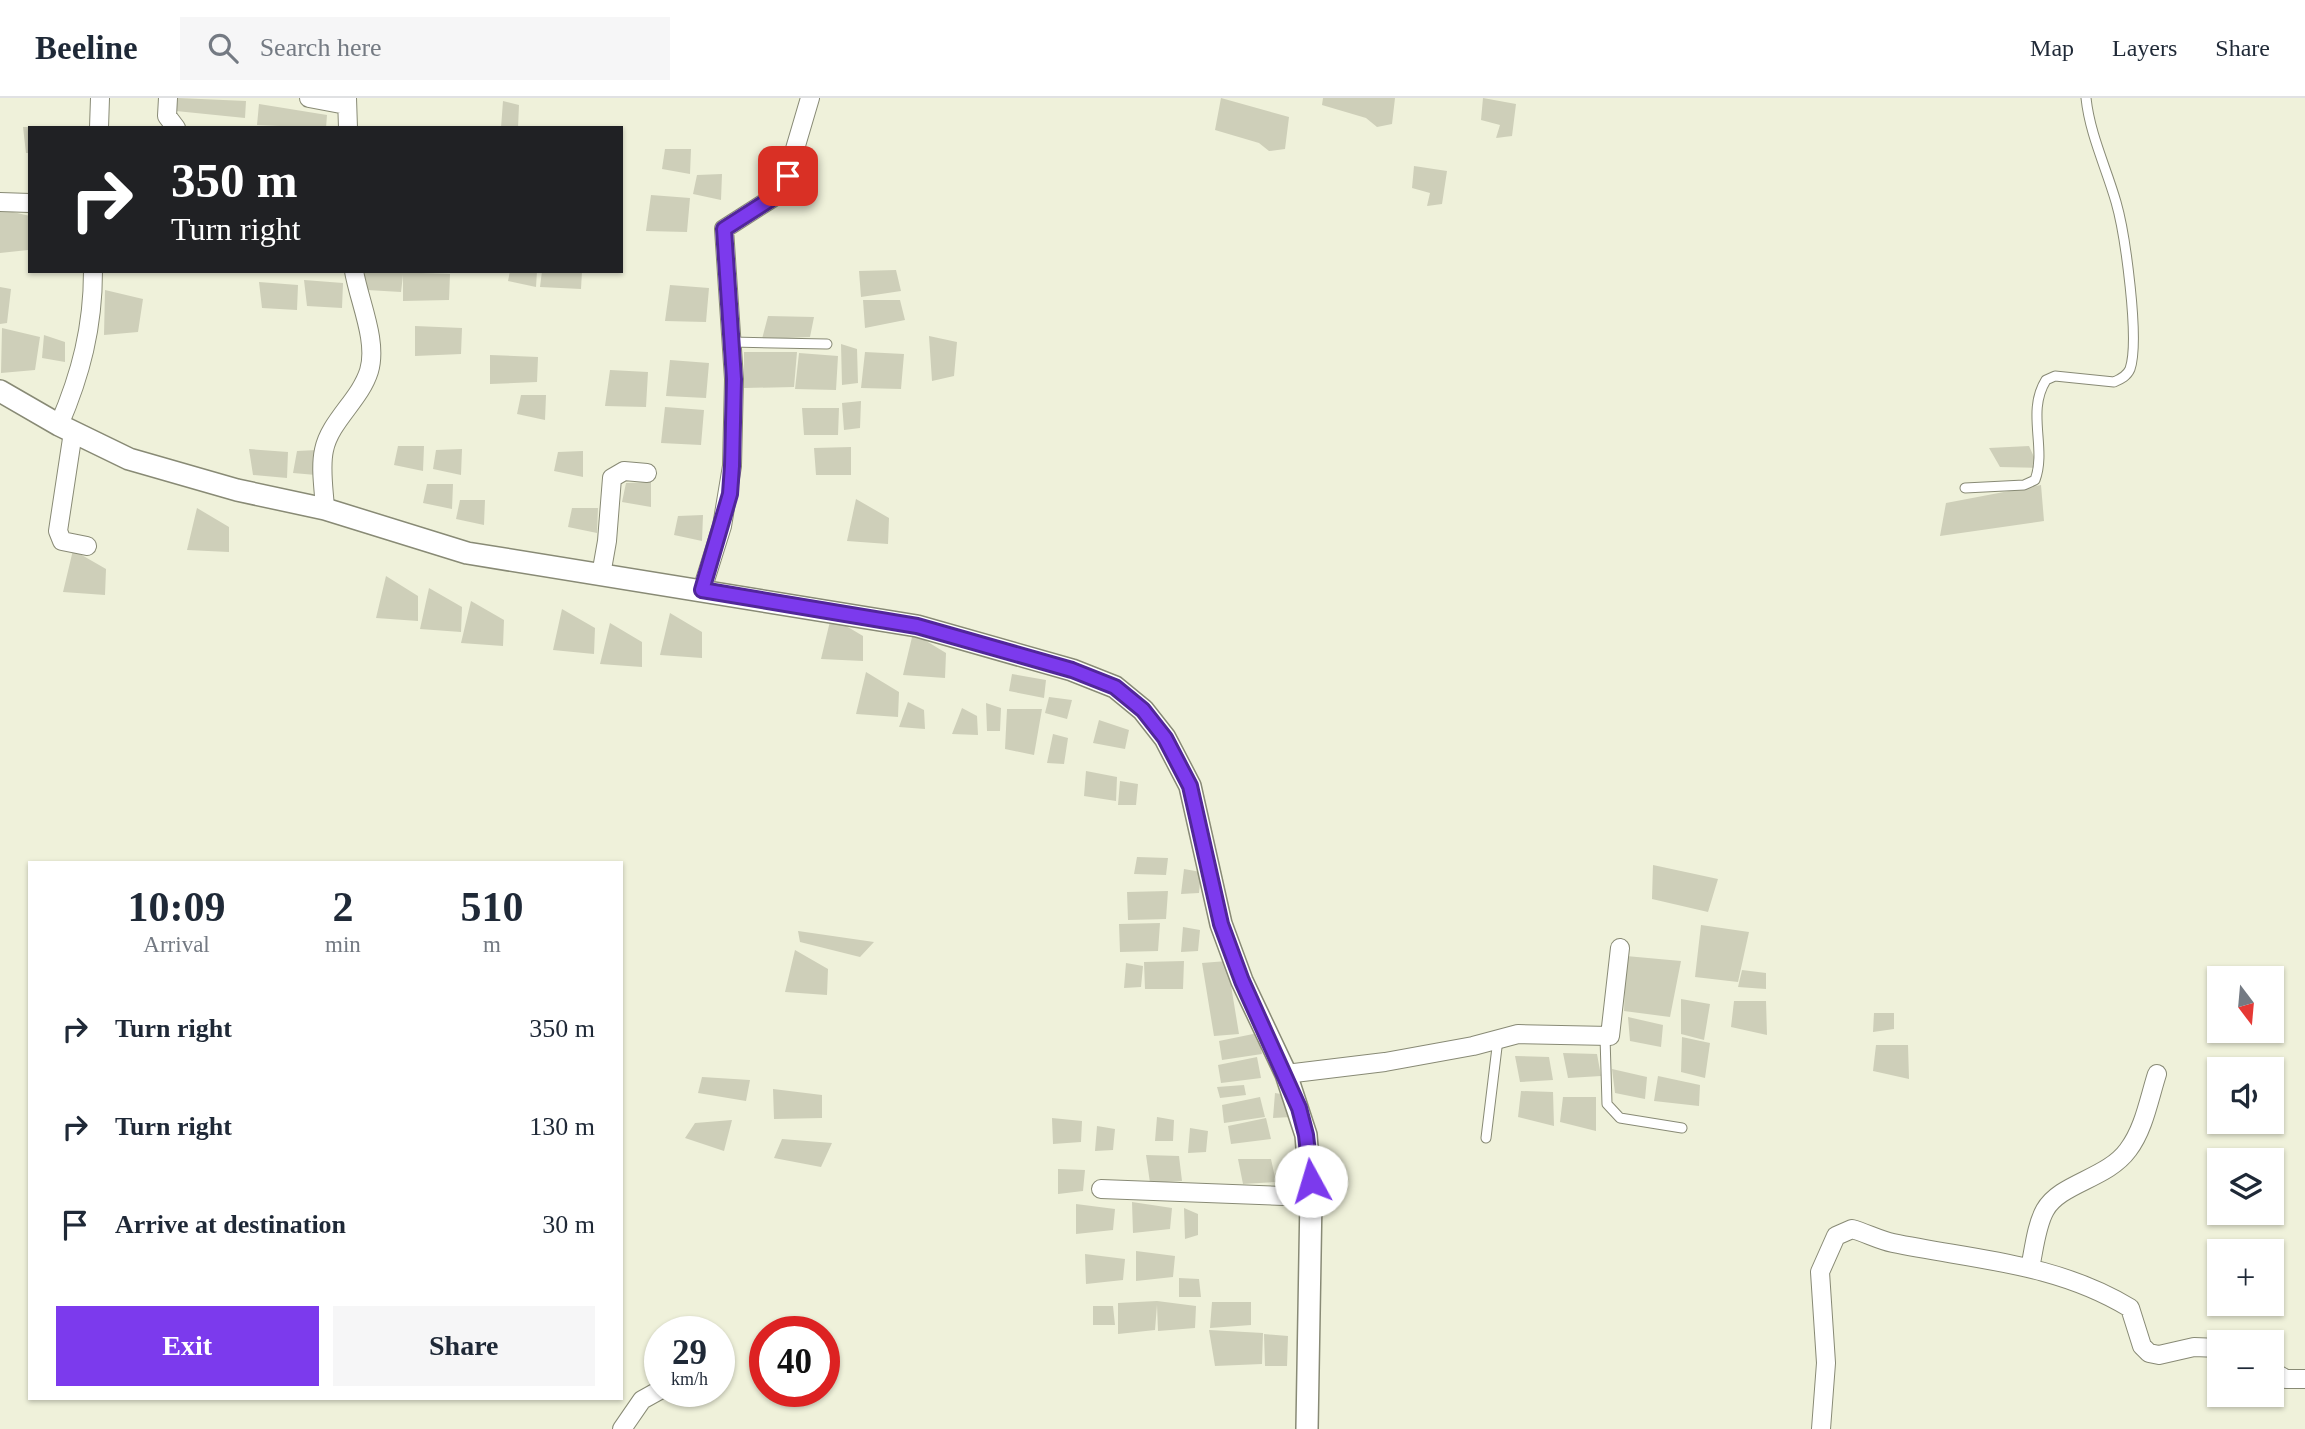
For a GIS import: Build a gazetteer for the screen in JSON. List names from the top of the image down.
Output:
{
  "north": "bottom",
  "page": {
    "header": "Beeline",
    "search": "Search here",
    "nav": ["Map", "Layers", "Share"],
    "turn": ["350 m", "Turn right"],
    "eta": [
      "10:09",
      "Arrival",
      "2",
      "min",
      "510",
      "m"
    ],
    "map_buttons": ["+", "−"],
    "list": [
      {
        "name": "Turn right",
        "value": "350 m"
      },
      {
        "name": "Turn right",
        "value": "130 m"
      },
      {
        "name": "Arrive at destination",
        "value": "30 m"
      }
    ],
    "buttons": ["Exit", "Share"],
    "speed": "29 km/h",
    "limit": "40"
  }
}
